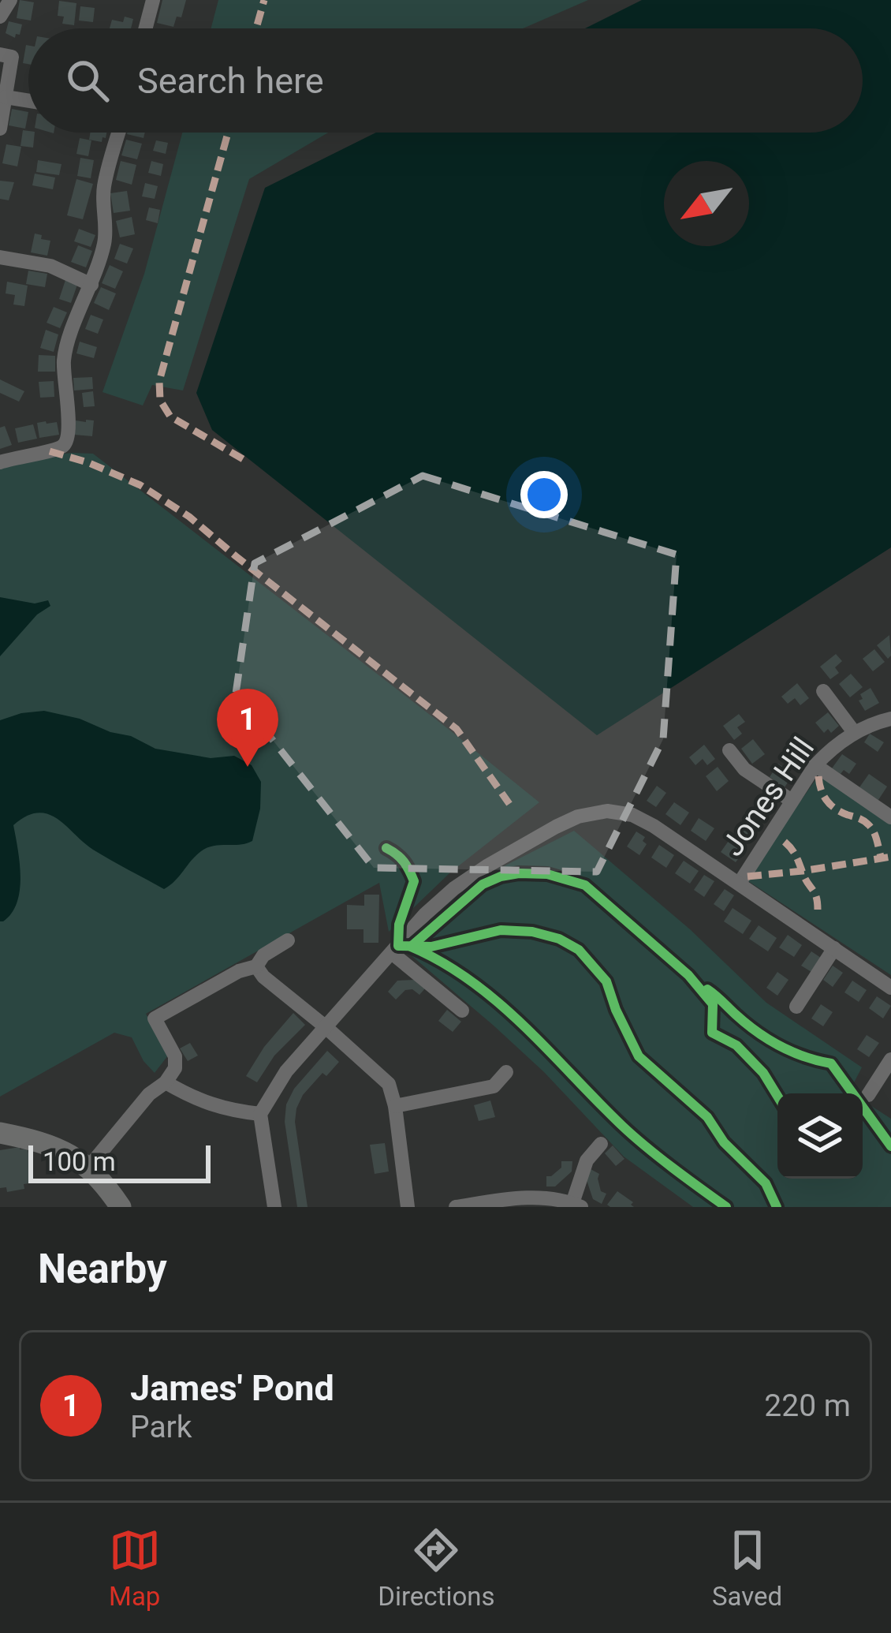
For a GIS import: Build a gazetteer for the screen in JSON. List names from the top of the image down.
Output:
{
  "streets": {
    "street": ["Jones Hill"]
  },
  "scale_bar": "100 m",
  "north": "bottom left",
  "page": {
    "search": "Search here",
    "pins": "1",
    "scale": "100 m",
    "heading": "Nearby",
    "list": [
      {
        "mark": "1",
        "name": "James' Pond",
        "note": "Park",
        "value": "220 m"
      }
    ],
    "nav": ["Map", "Directions", "Saved"]
  }
}
